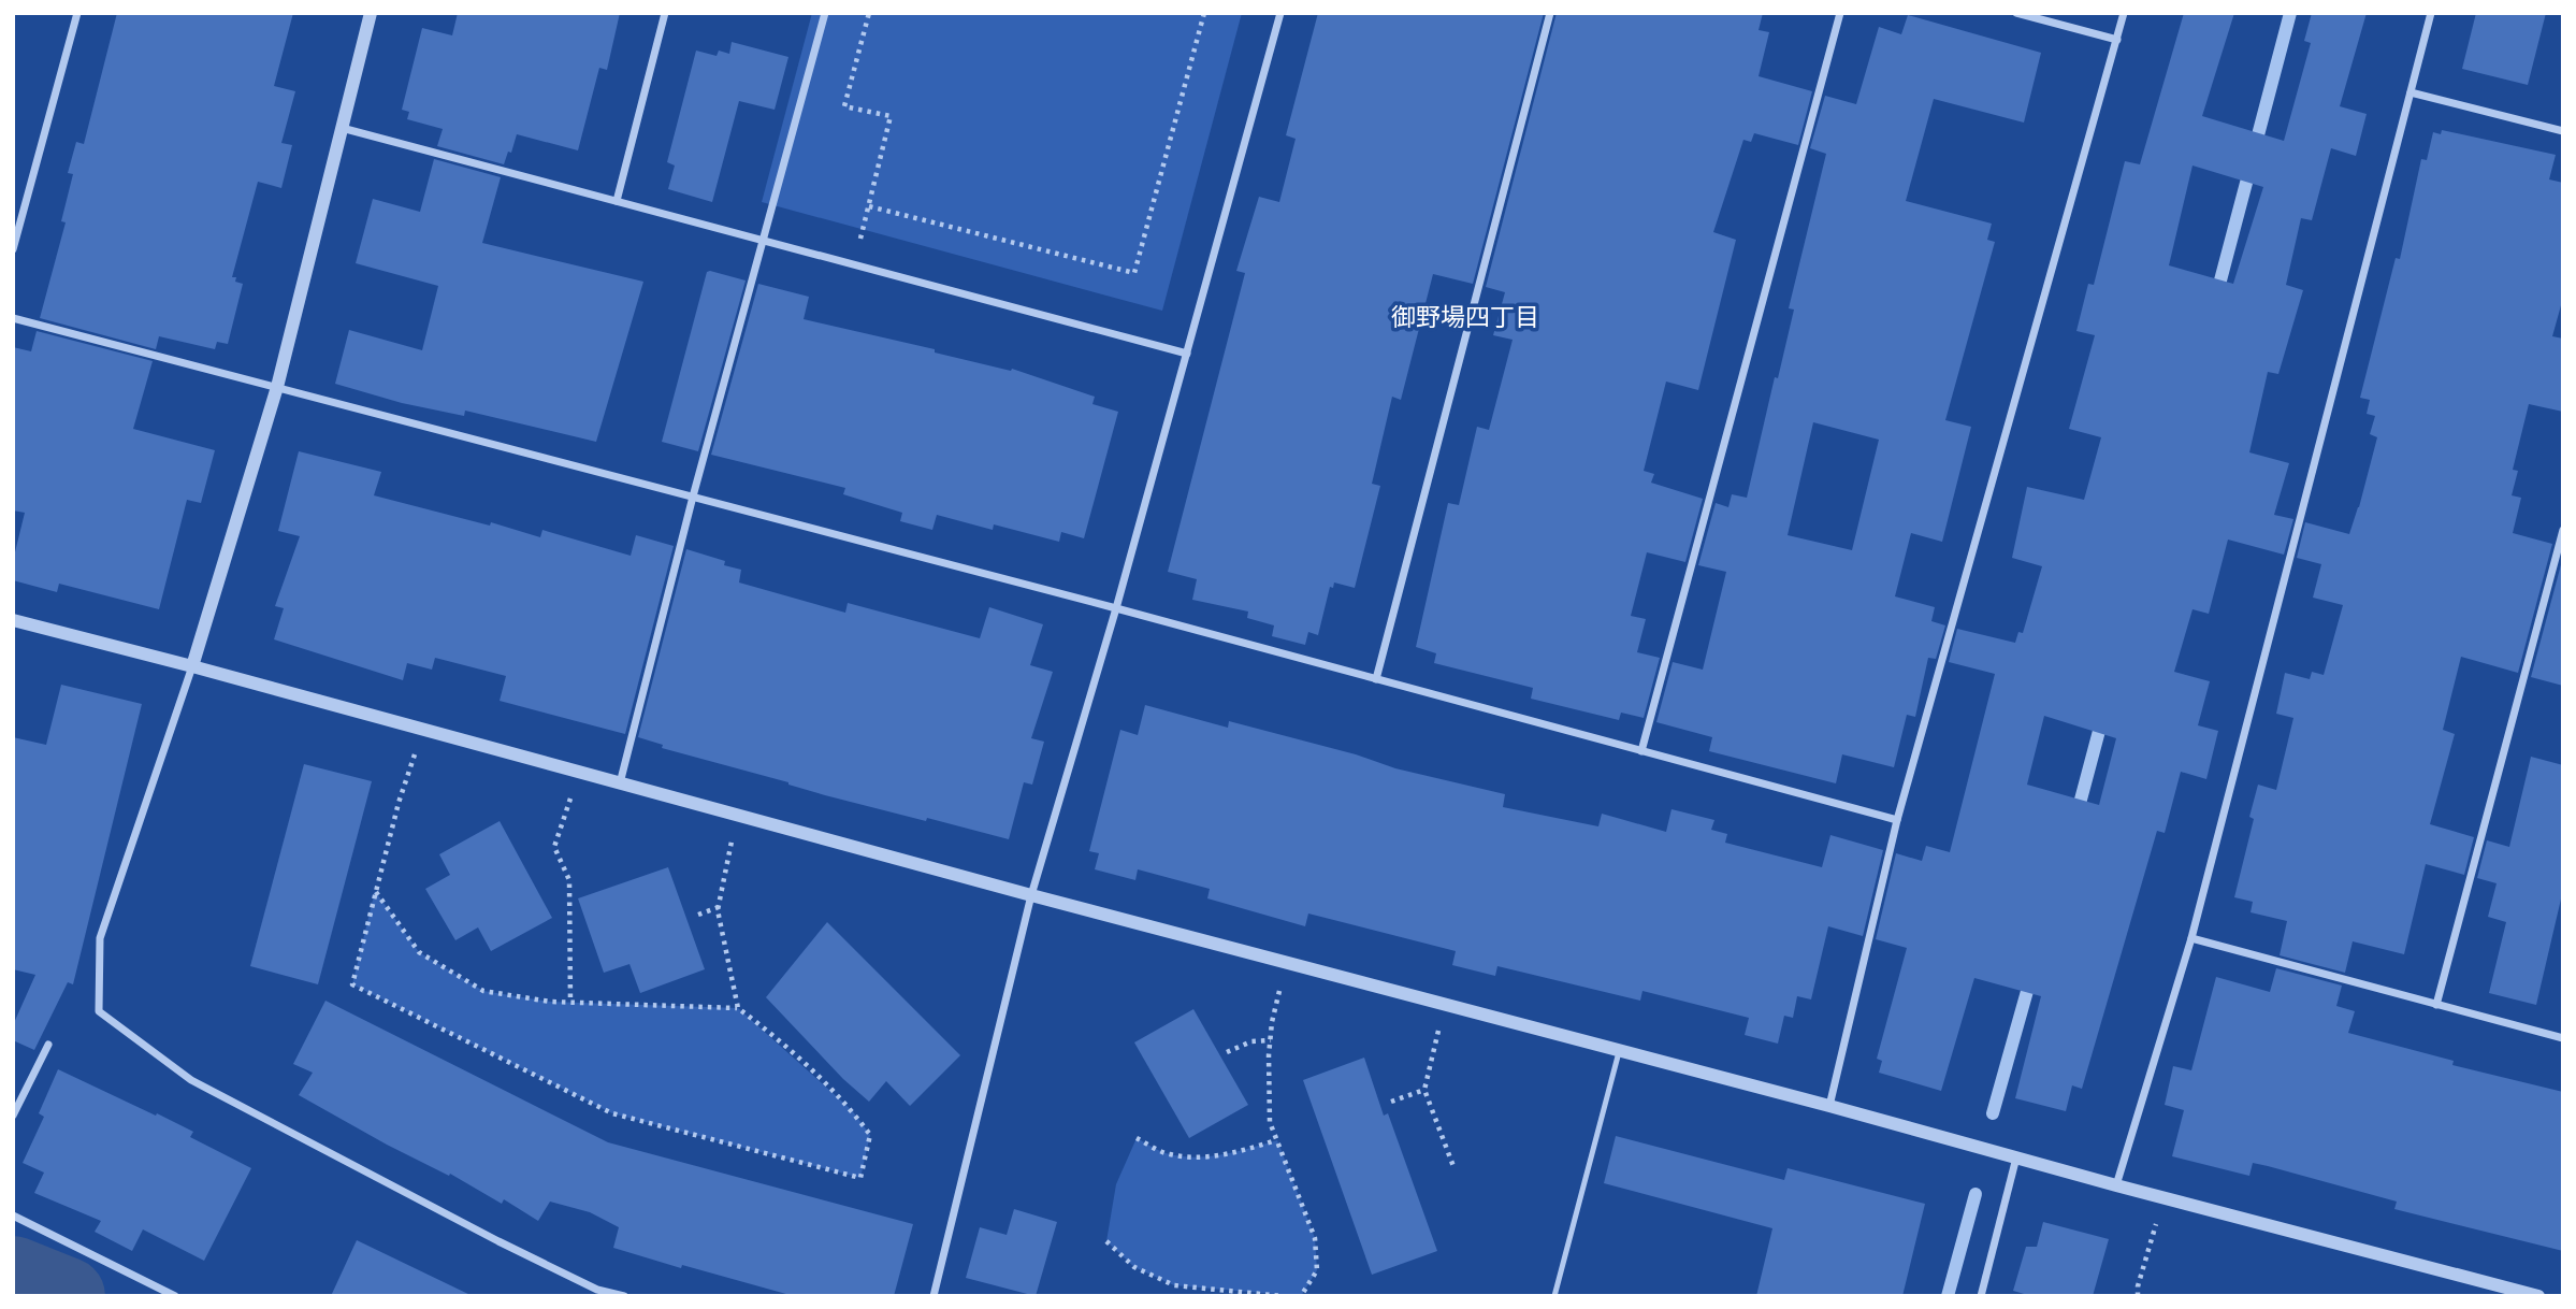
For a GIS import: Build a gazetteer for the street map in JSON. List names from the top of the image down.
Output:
{
  "districts": ["御野場四丁目"]
}
